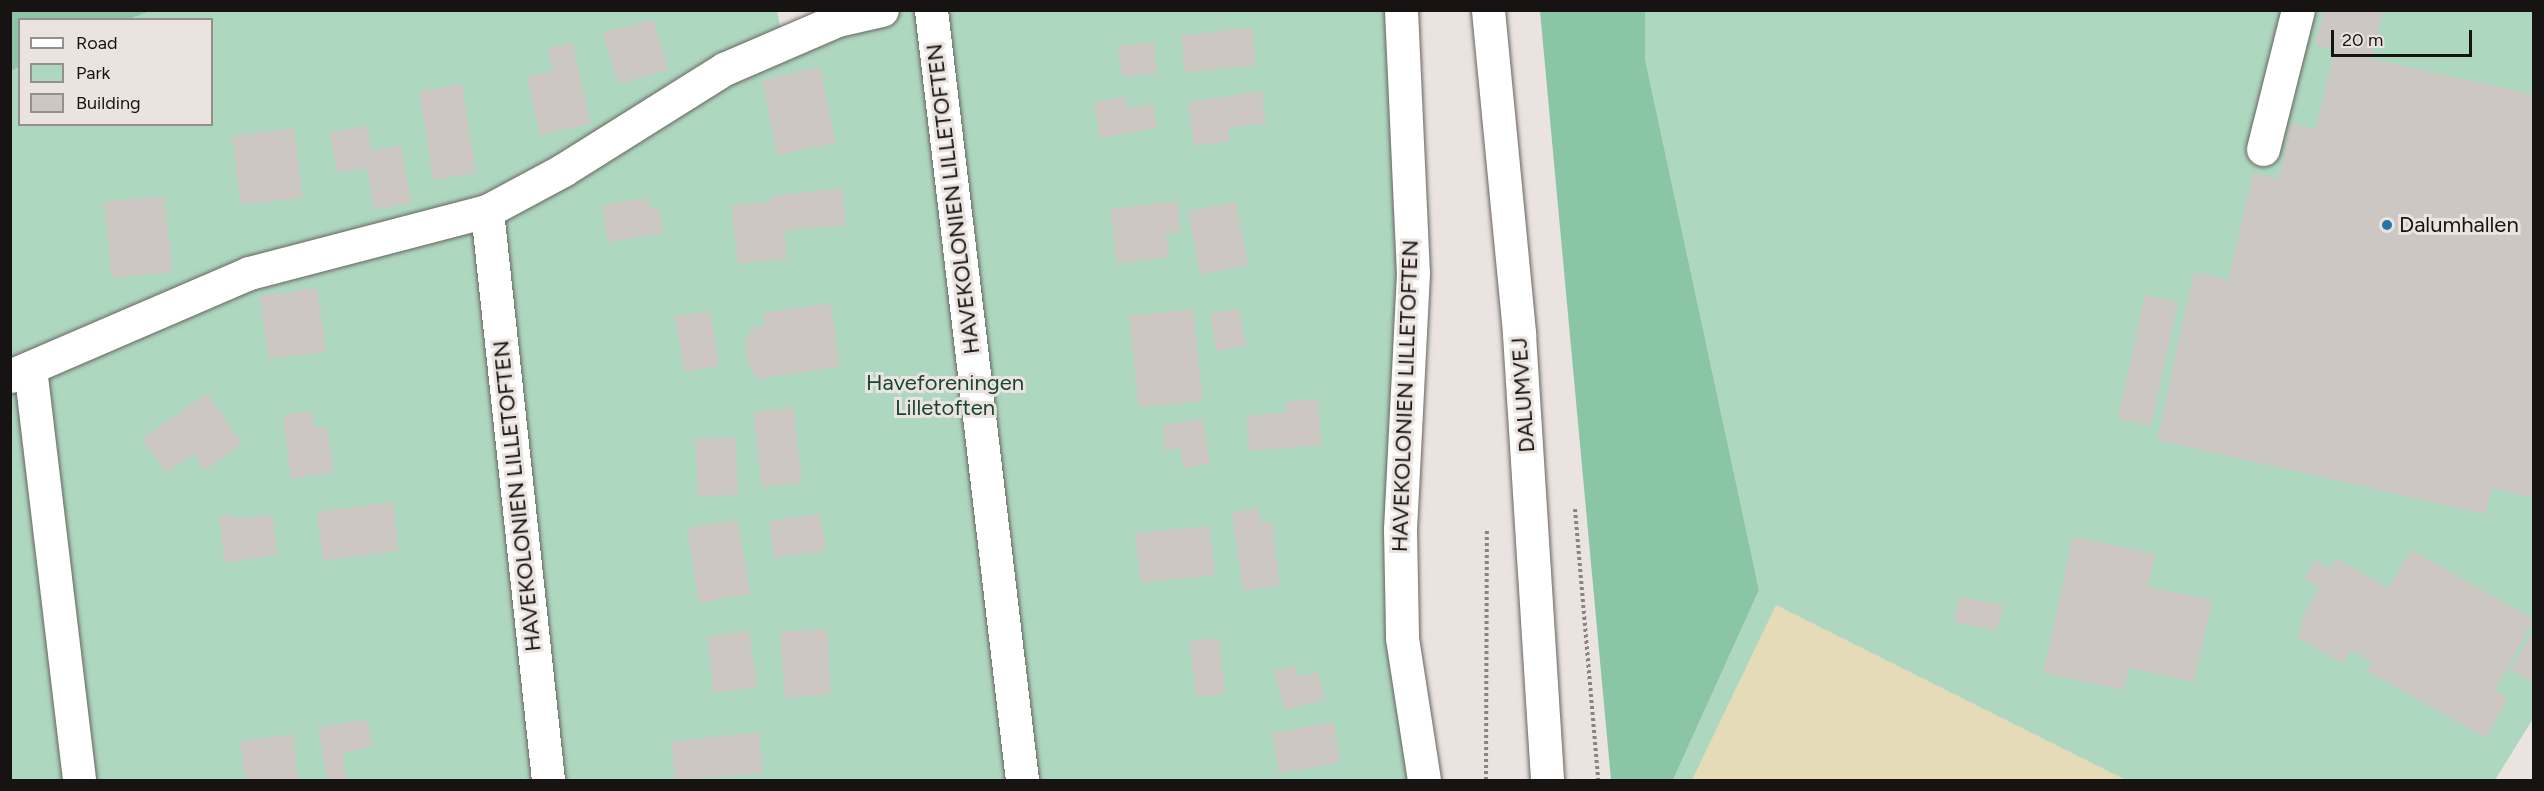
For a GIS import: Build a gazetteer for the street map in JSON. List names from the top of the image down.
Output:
{
  "streets": {
    "street": ["HAVEKOLONIEN LILLETOFTEN", "DALUMVEJ"]
  },
  "parks": ["Haveforeningen Lilletoften"],
  "places": ["Dalumhallen"],
  "legend": ["Road", "Park", "Building"],
  "scale_bar": "20 m"
}
